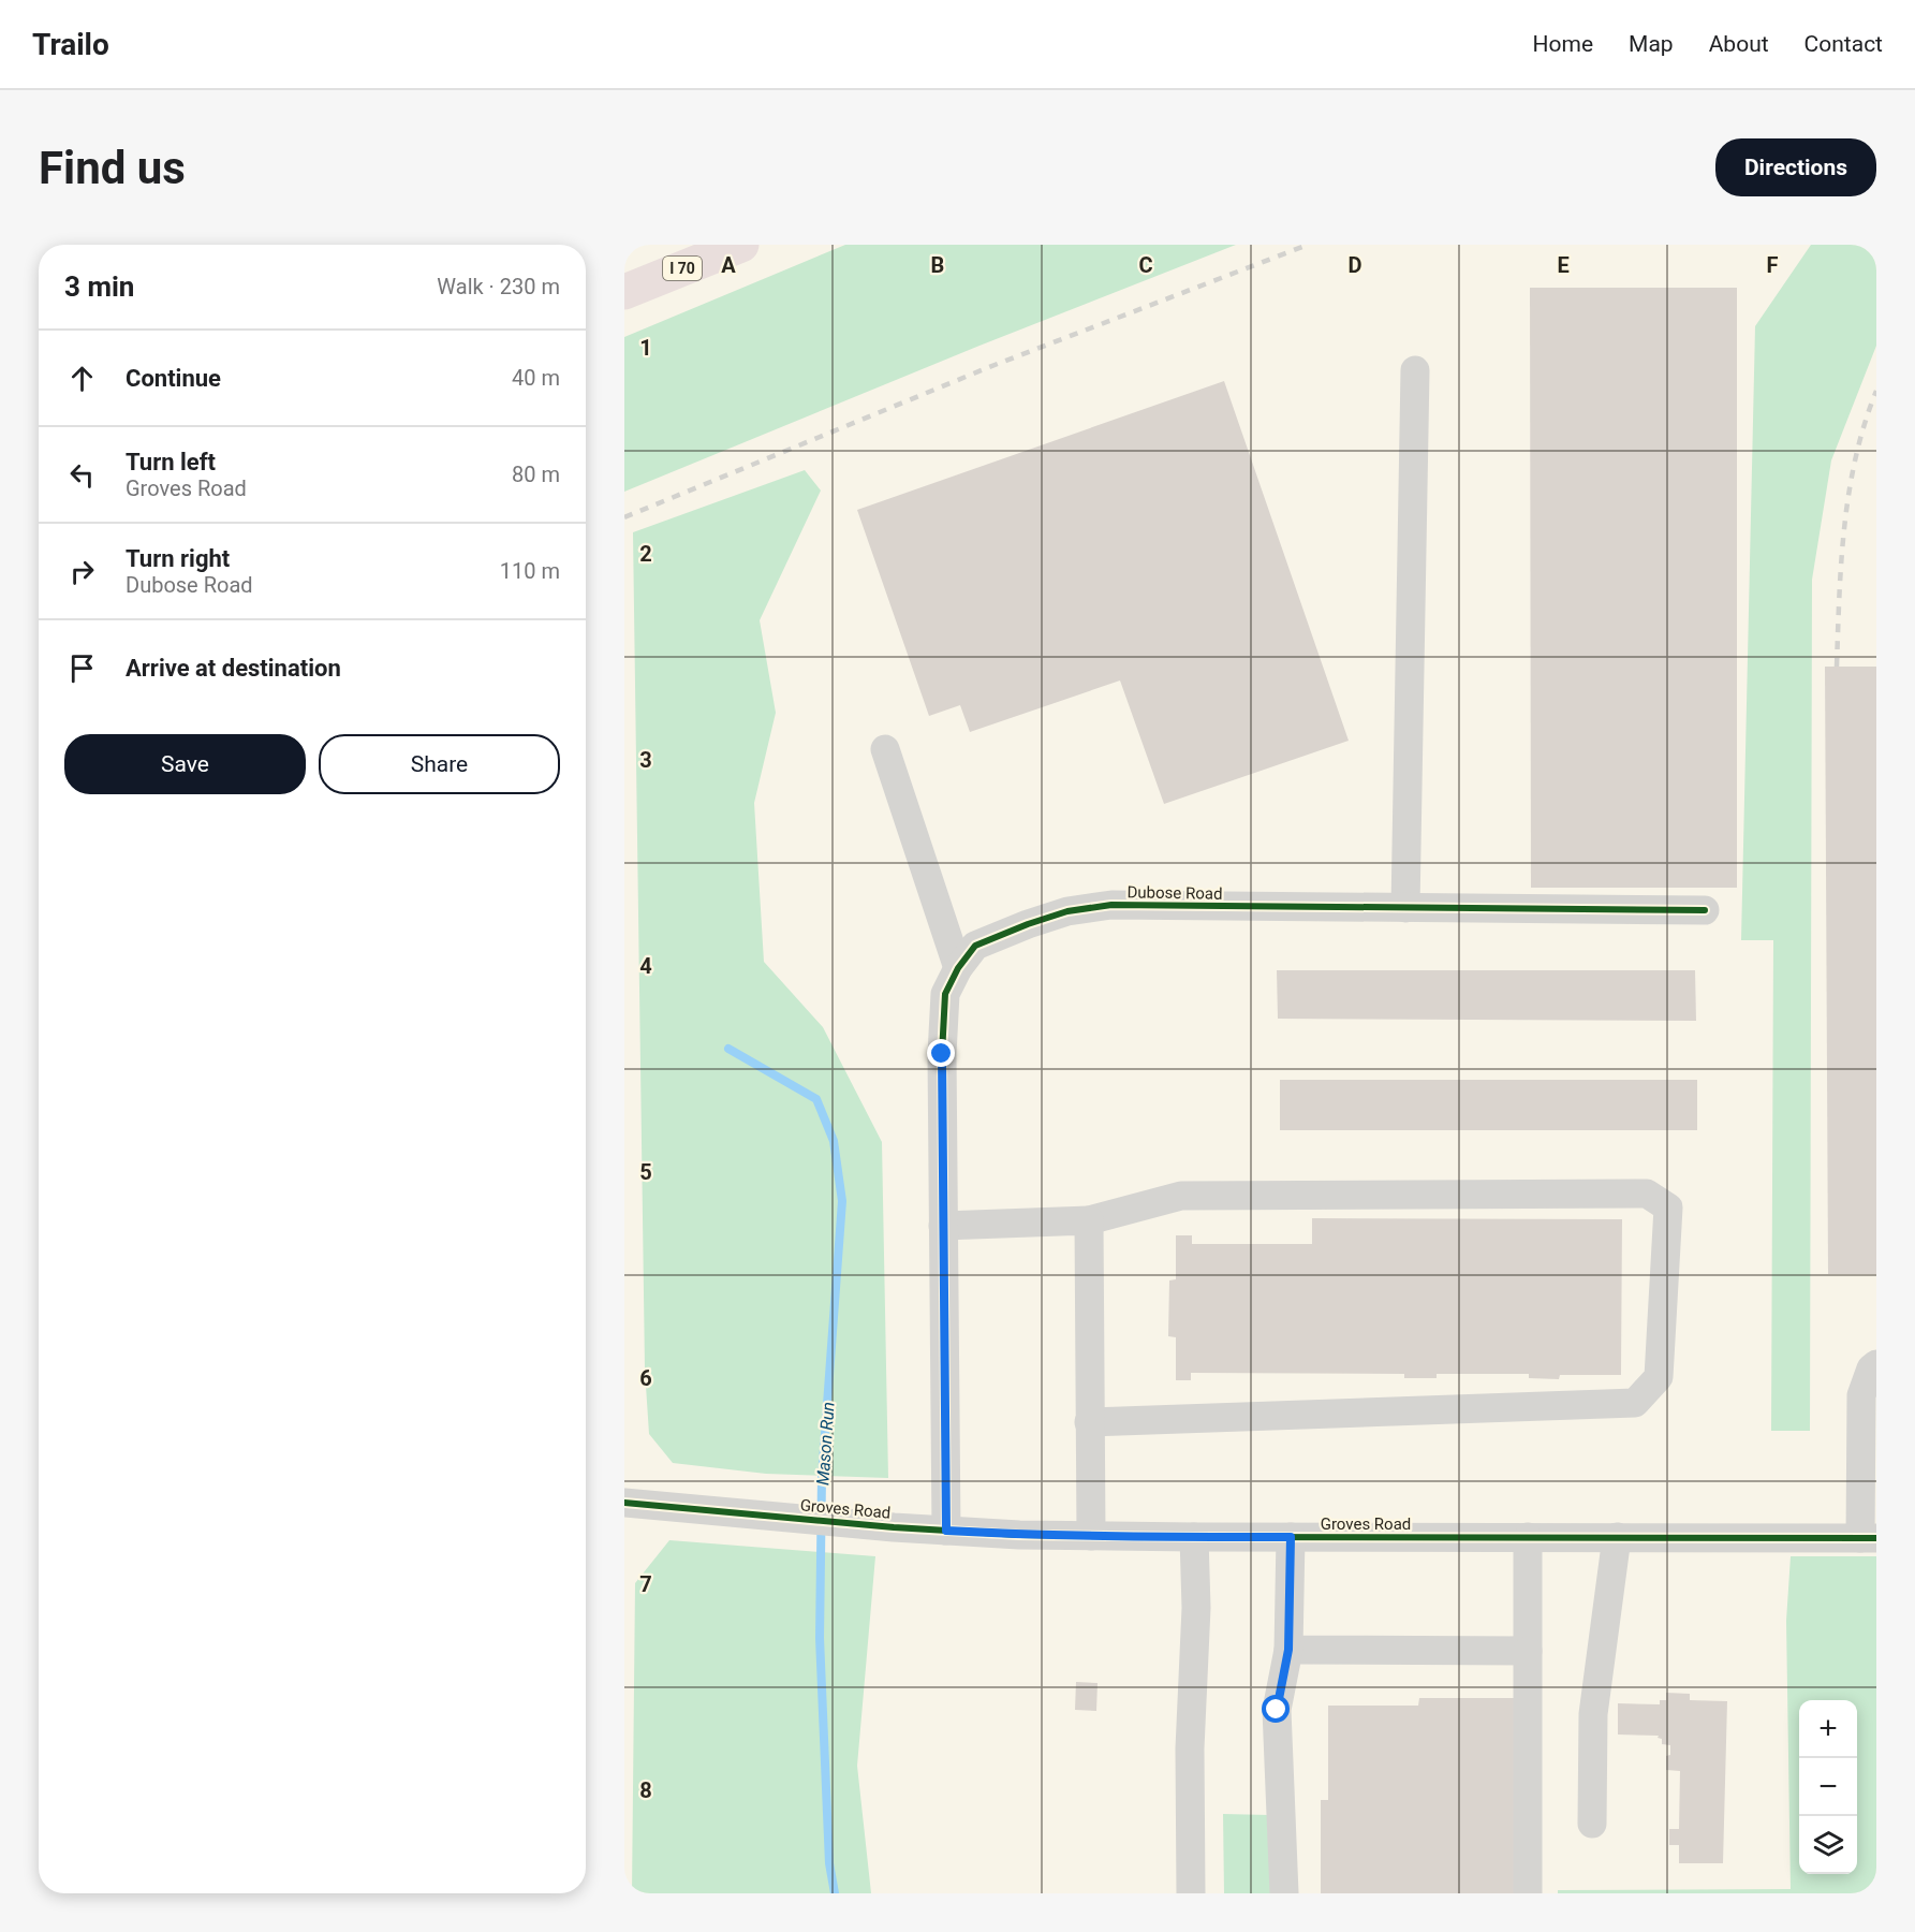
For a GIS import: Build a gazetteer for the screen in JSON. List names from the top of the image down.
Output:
{
  "streets": {
    "highway": ["I 70"],
    "street": ["Dubose Road", "Groves Road"]
  },
  "crossings": [
    ["Dubose Road", "Groves Road"]
  ],
  "water": ["Mason Run"],
  "page": {
    "header": "Trailo",
    "nav": [
      "Home",
      "Map",
      "About",
      "Contact"
    ],
    "buttons": [
      "Directions",
      ["Save", "Share"]
    ],
    "title": "Find us",
    "heading": ["3 min", "Walk · 230 m"],
    "list": [
      ["Continue", "40 m"],
      ["Turn left", "Groves Road", "80 m"],
      ["Turn right", "Dubose Road", "110 m"],
      "Arrive at destination"
    ],
    "map_buttons": ["+", "−"]
  },
  "grid": {
    "columns": [
      "A",
      "B",
      "C",
      "D",
      "E",
      "F"
    ],
    "rows": [
      "1",
      "2",
      "3",
      "4",
      "5",
      "6",
      "7",
      "8"
    ]
  }
}
